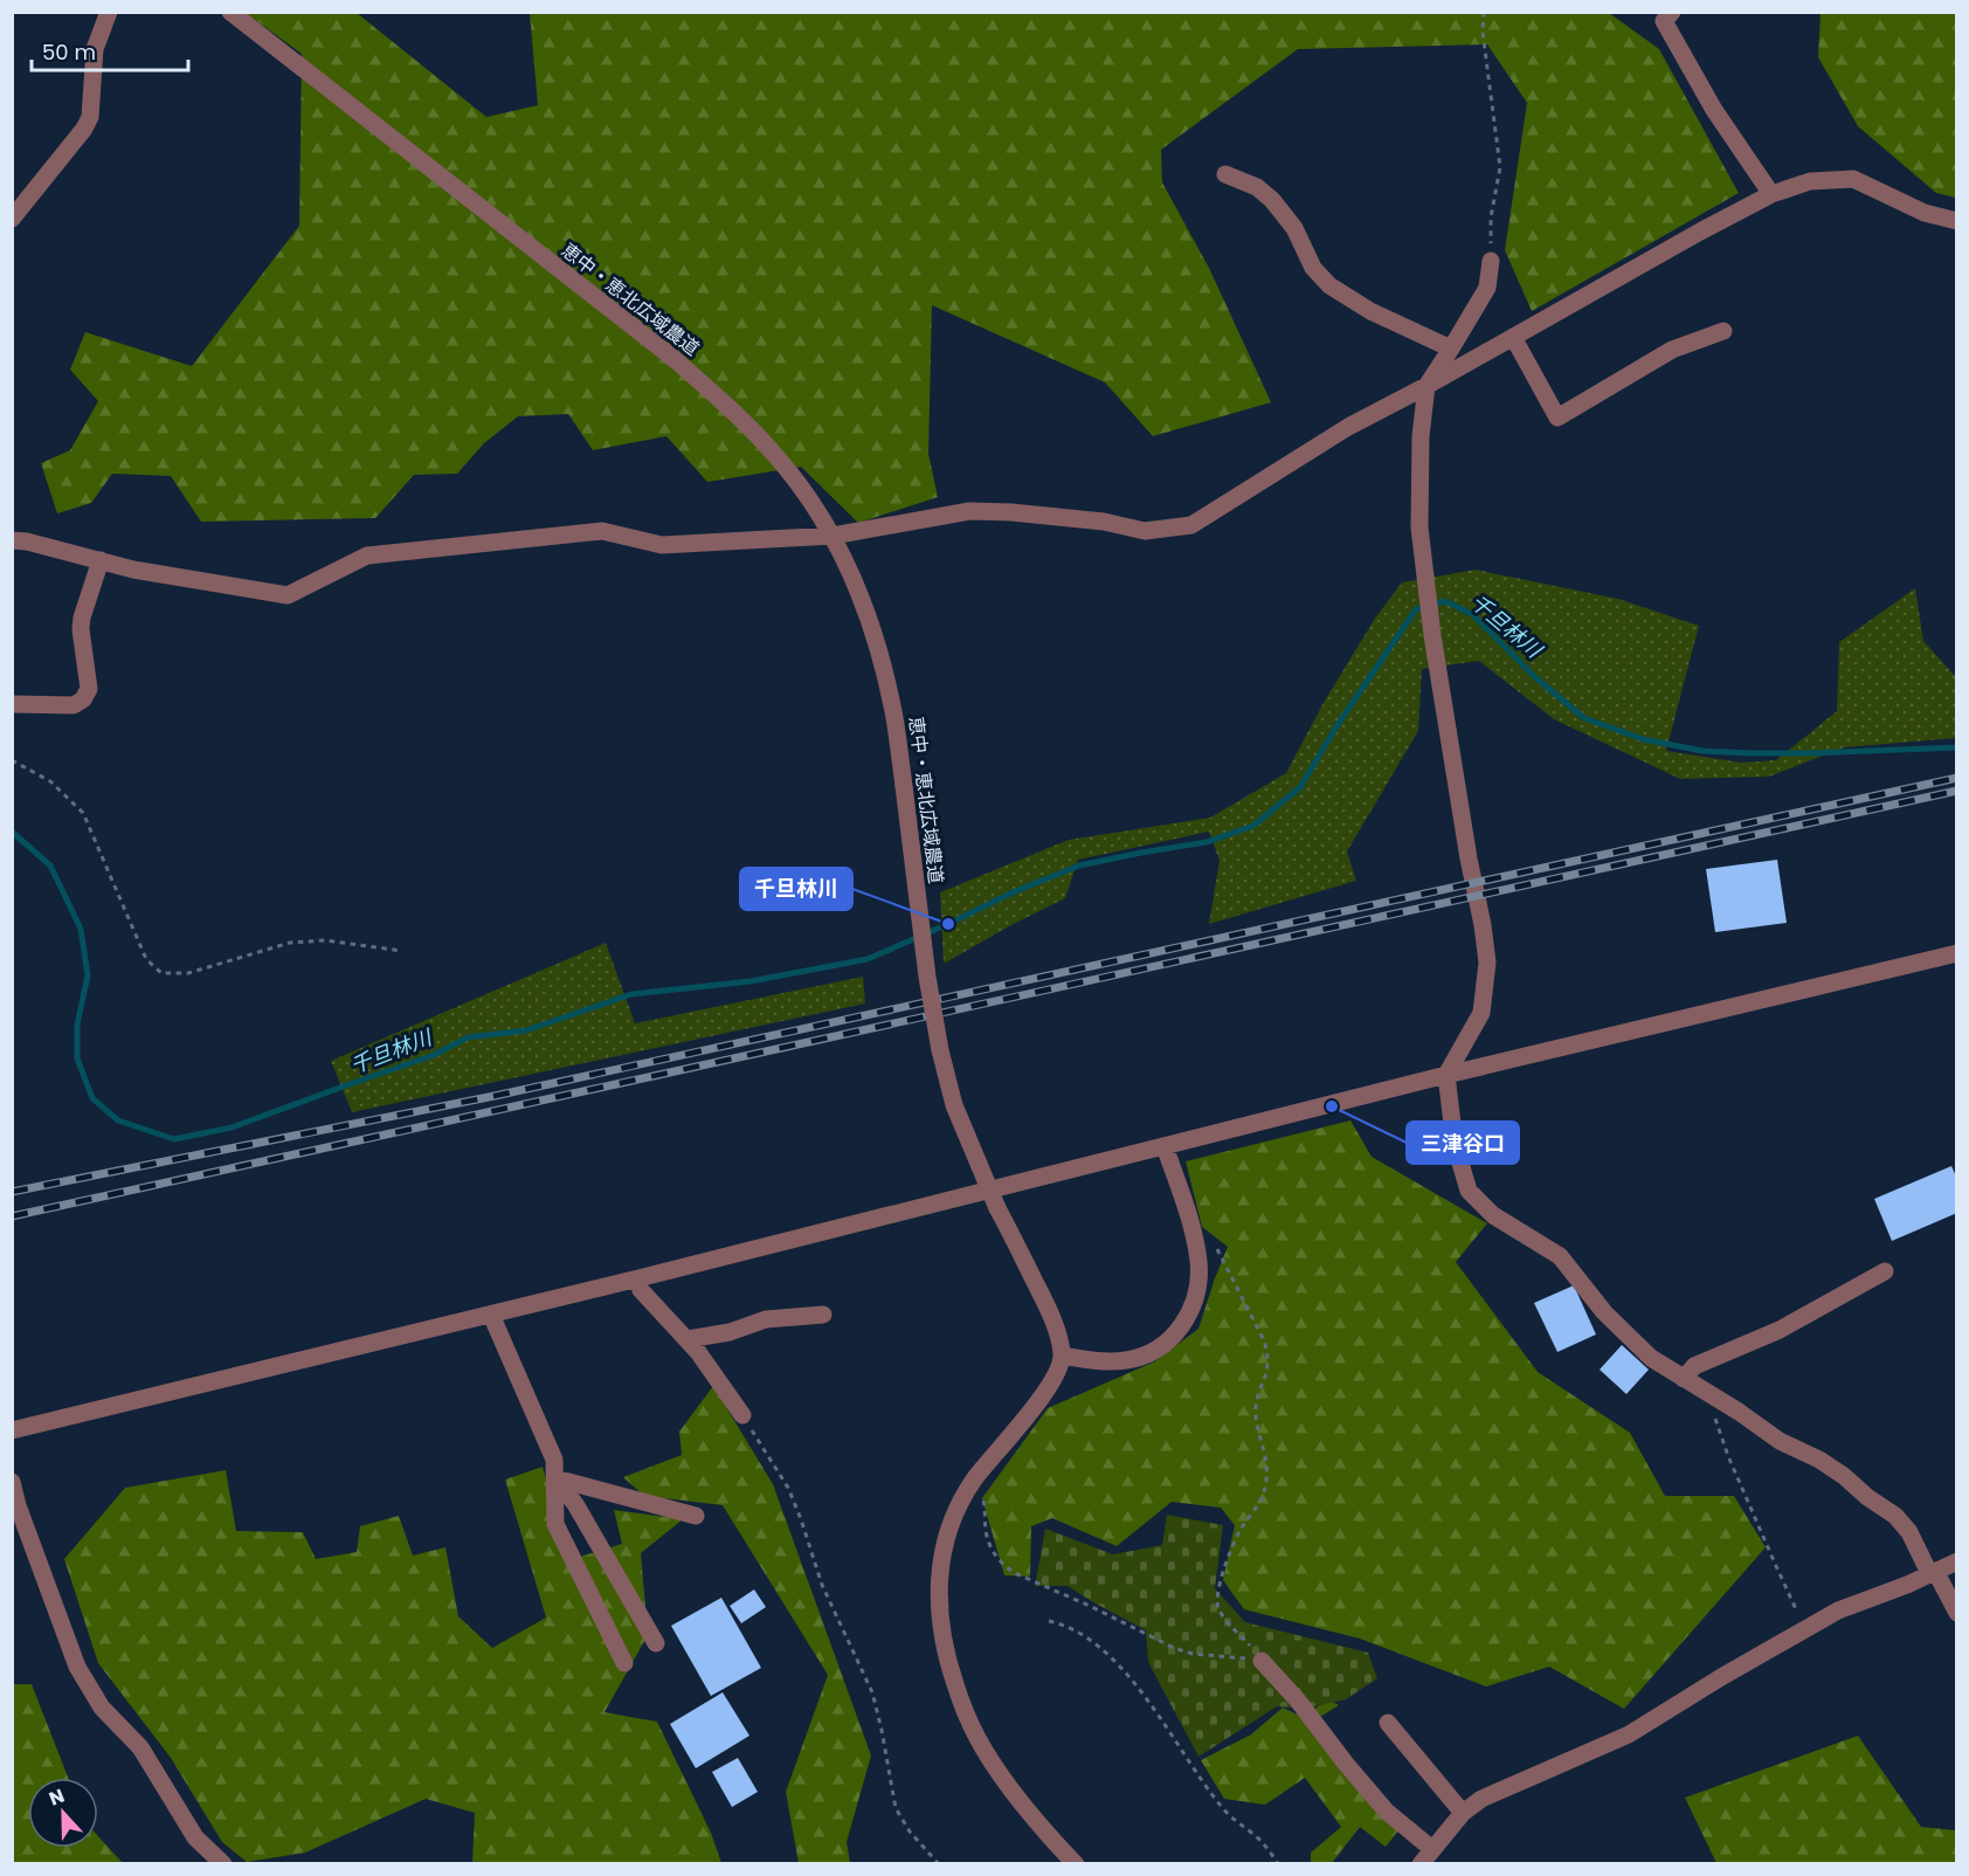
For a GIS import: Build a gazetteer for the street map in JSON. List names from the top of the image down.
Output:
{
  "streets": {
    "street": ["恵中・恵北広域農道"]
  },
  "water": ["千旦林川"],
  "places": ["千旦林川", "三津谷口"],
  "scale_bar": "50 m",
  "north": "top"
}
